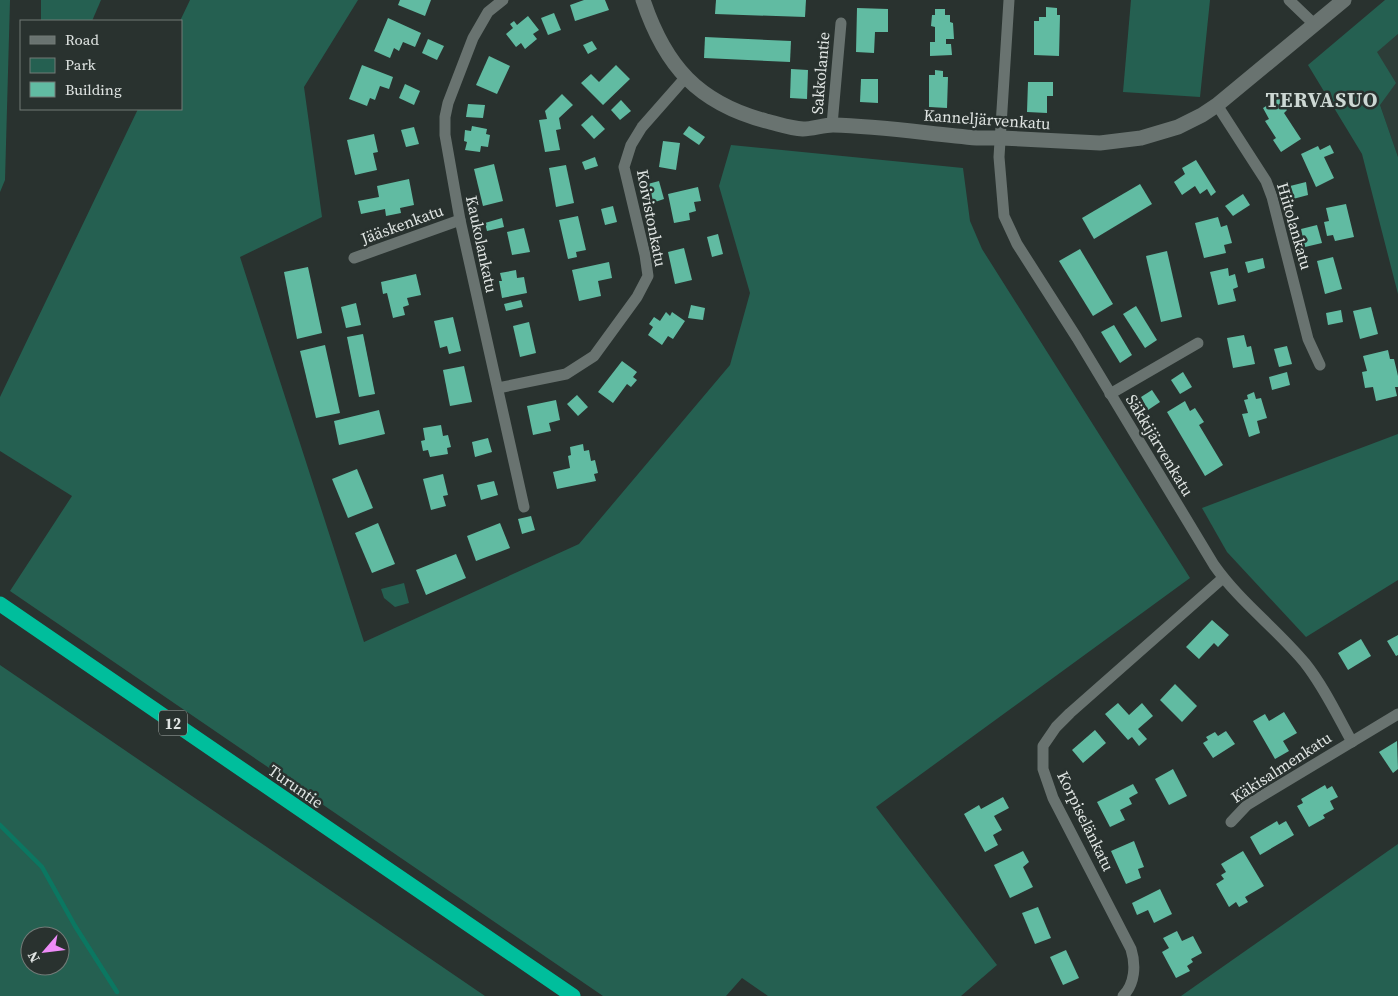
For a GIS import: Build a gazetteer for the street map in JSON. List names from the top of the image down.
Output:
{
  "streets": {
    "highway": ["12", "Turuntie"],
    "street": [
      "Sakkolantie",
      "Kanneljärvenkatu",
      "Koivistonkatu",
      "Jääskenkatu",
      "Hiitolankatu",
      "Kaukolankatu",
      "Säkkijärvenkatu",
      "Käkisalmenkatu",
      "Korpiselänkatu"
    ]
  },
  "crossings": [
    ["Sakkolantie", "Kanneljärvenkatu"],
    ["Kanneljärvenkatu", "Koivistonkatu"],
    ["Kanneljärvenkatu", "Hiitolankatu"],
    ["Kanneljärvenkatu", "Säkkijärvenkatu"],
    ["Koivistonkatu", "Kaukolankatu"],
    ["Jääskenkatu", "Kaukolankatu"],
    ["Säkkijärvenkatu", "Käkisalmenkatu"],
    ["Säkkijärvenkatu", "Korpiselänkatu"]
  ],
  "districts": ["TERVASUO"],
  "legend": ["Road", "Park", "Building"],
  "north": "bottom left"
}
